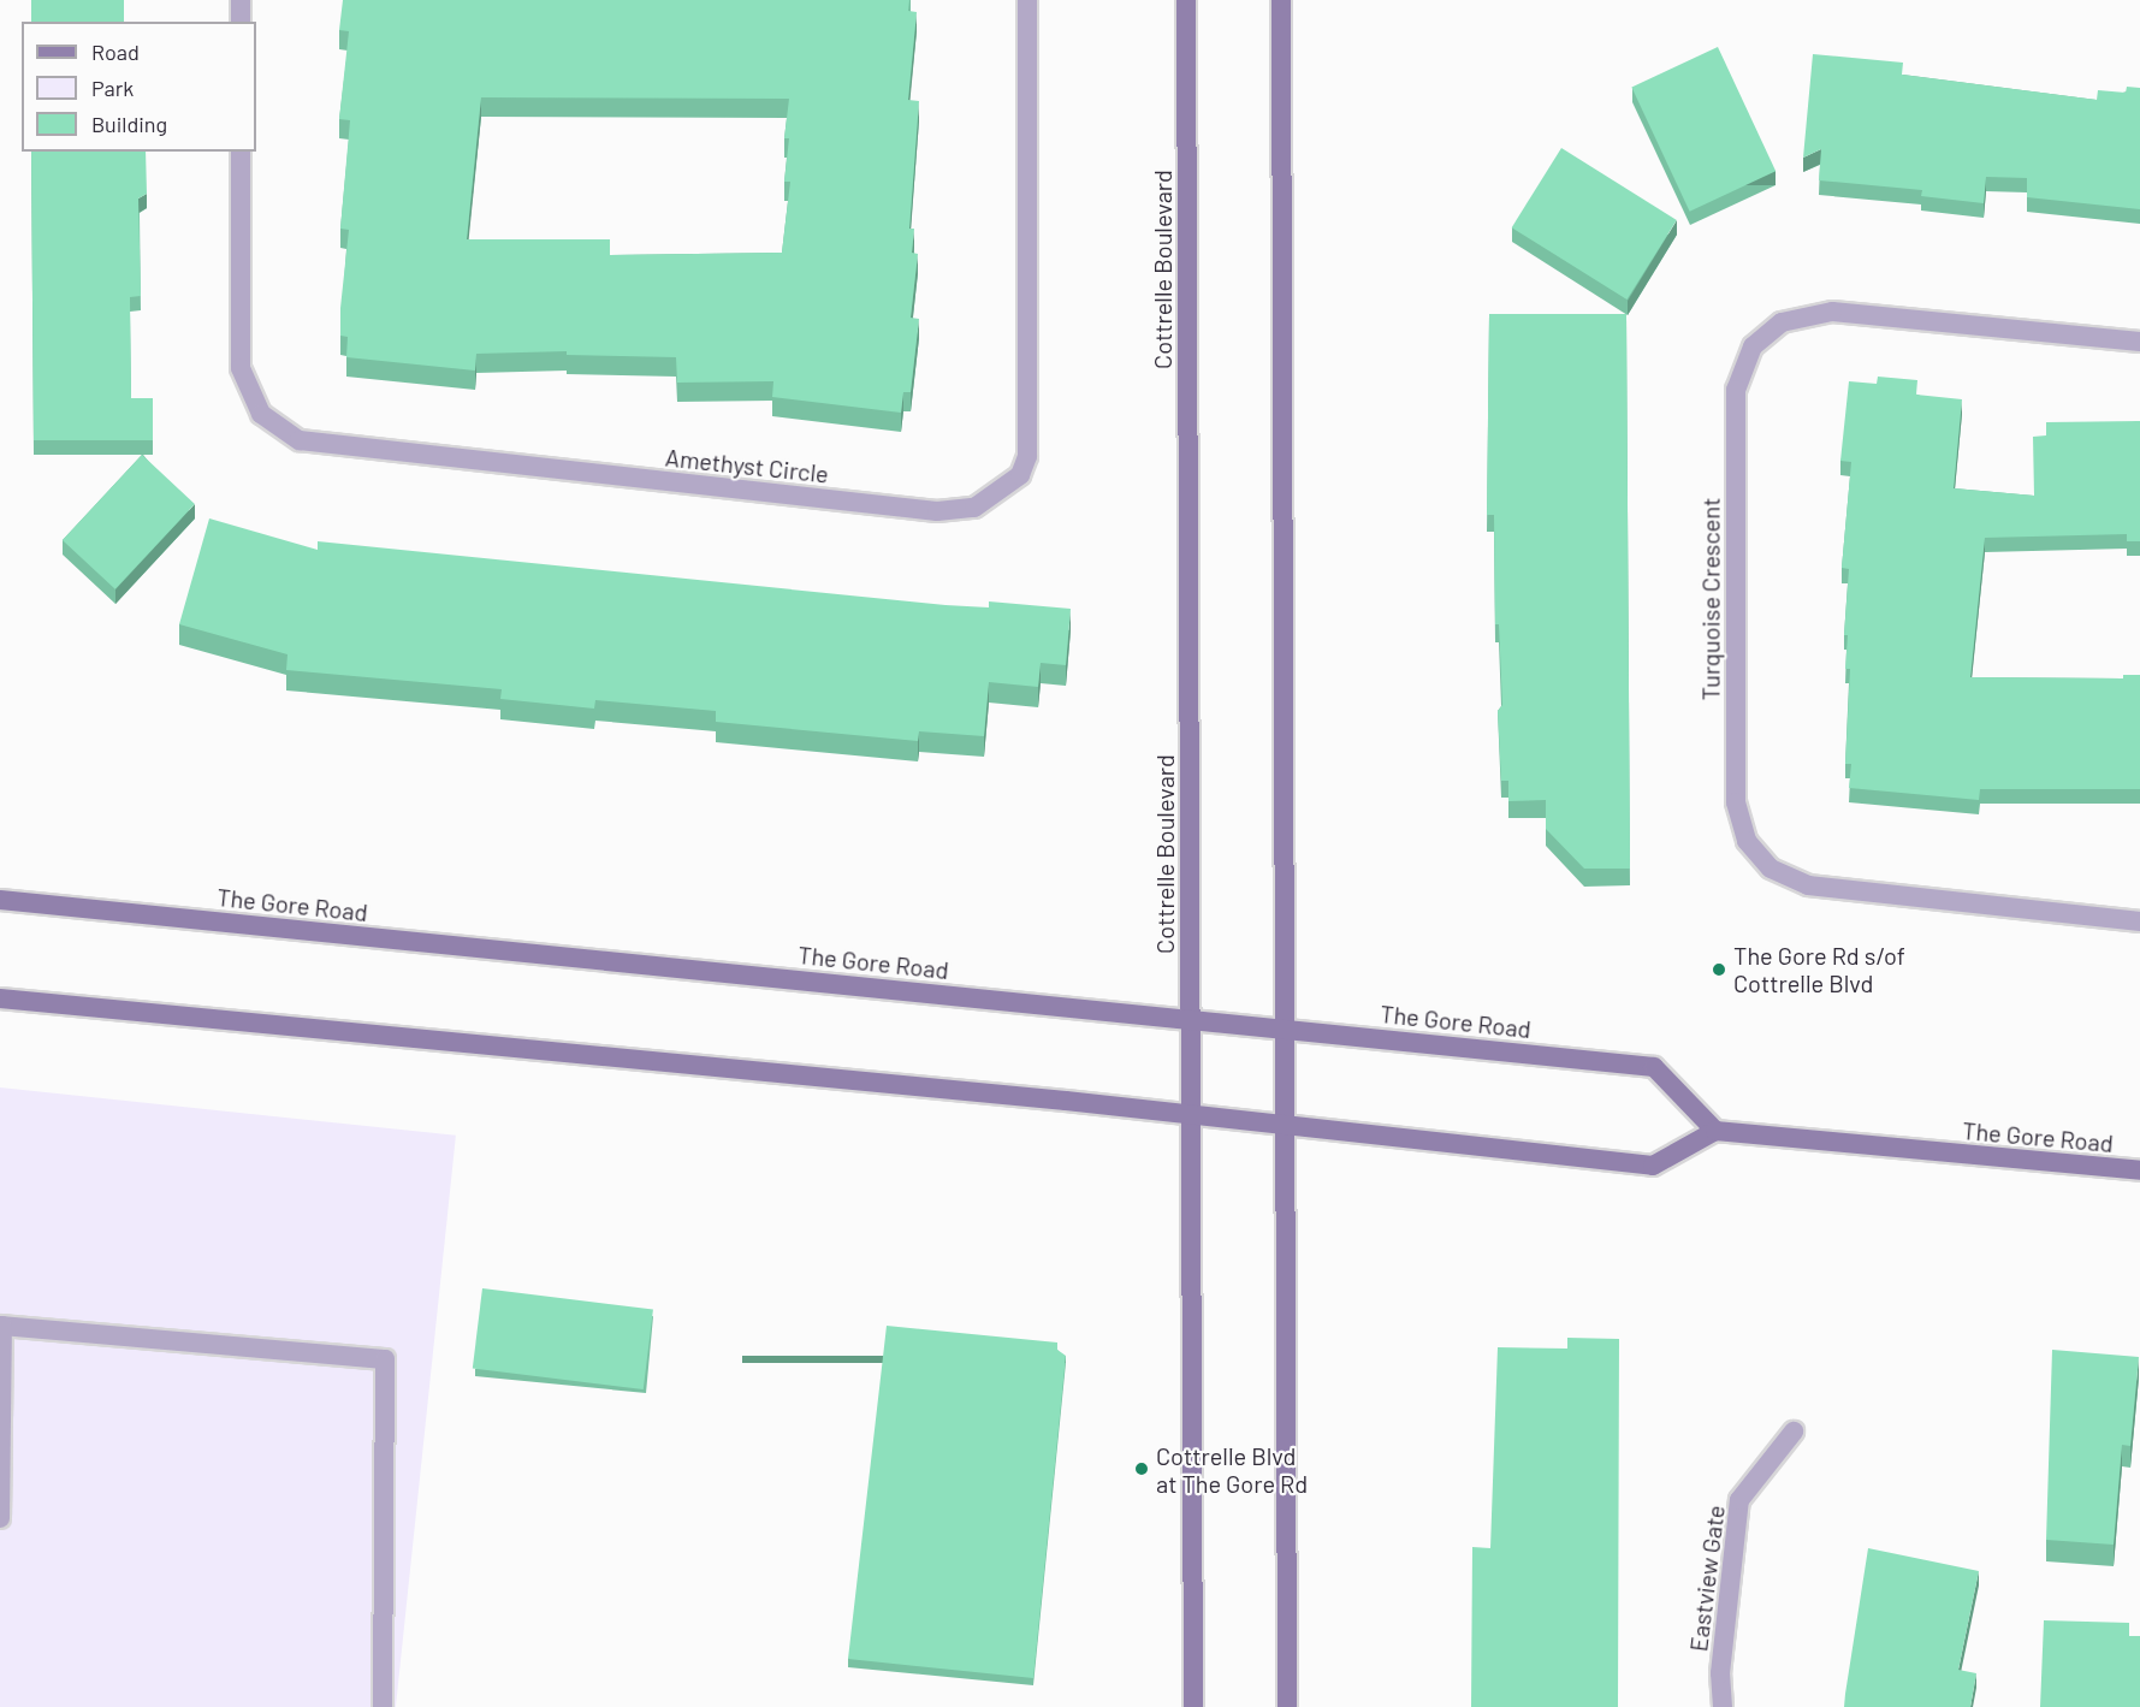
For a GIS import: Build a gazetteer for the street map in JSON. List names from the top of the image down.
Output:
{
  "streets": {
    "main road": ["Cottrelle Boulevard", "The Gore Road"],
    "street": ["Amethyst Circle", "Turquoise Crescent", "Eastview Gate"]
  },
  "crossings": [
    ["Cottrelle Boulevard", "The Gore Road"]
  ],
  "places": ["The Gore Rd s/of Cottrelle Blvd", "Cottrelle Blvd at The Gore Rd"],
  "legend": ["Road", "Park", "Building"]
}
